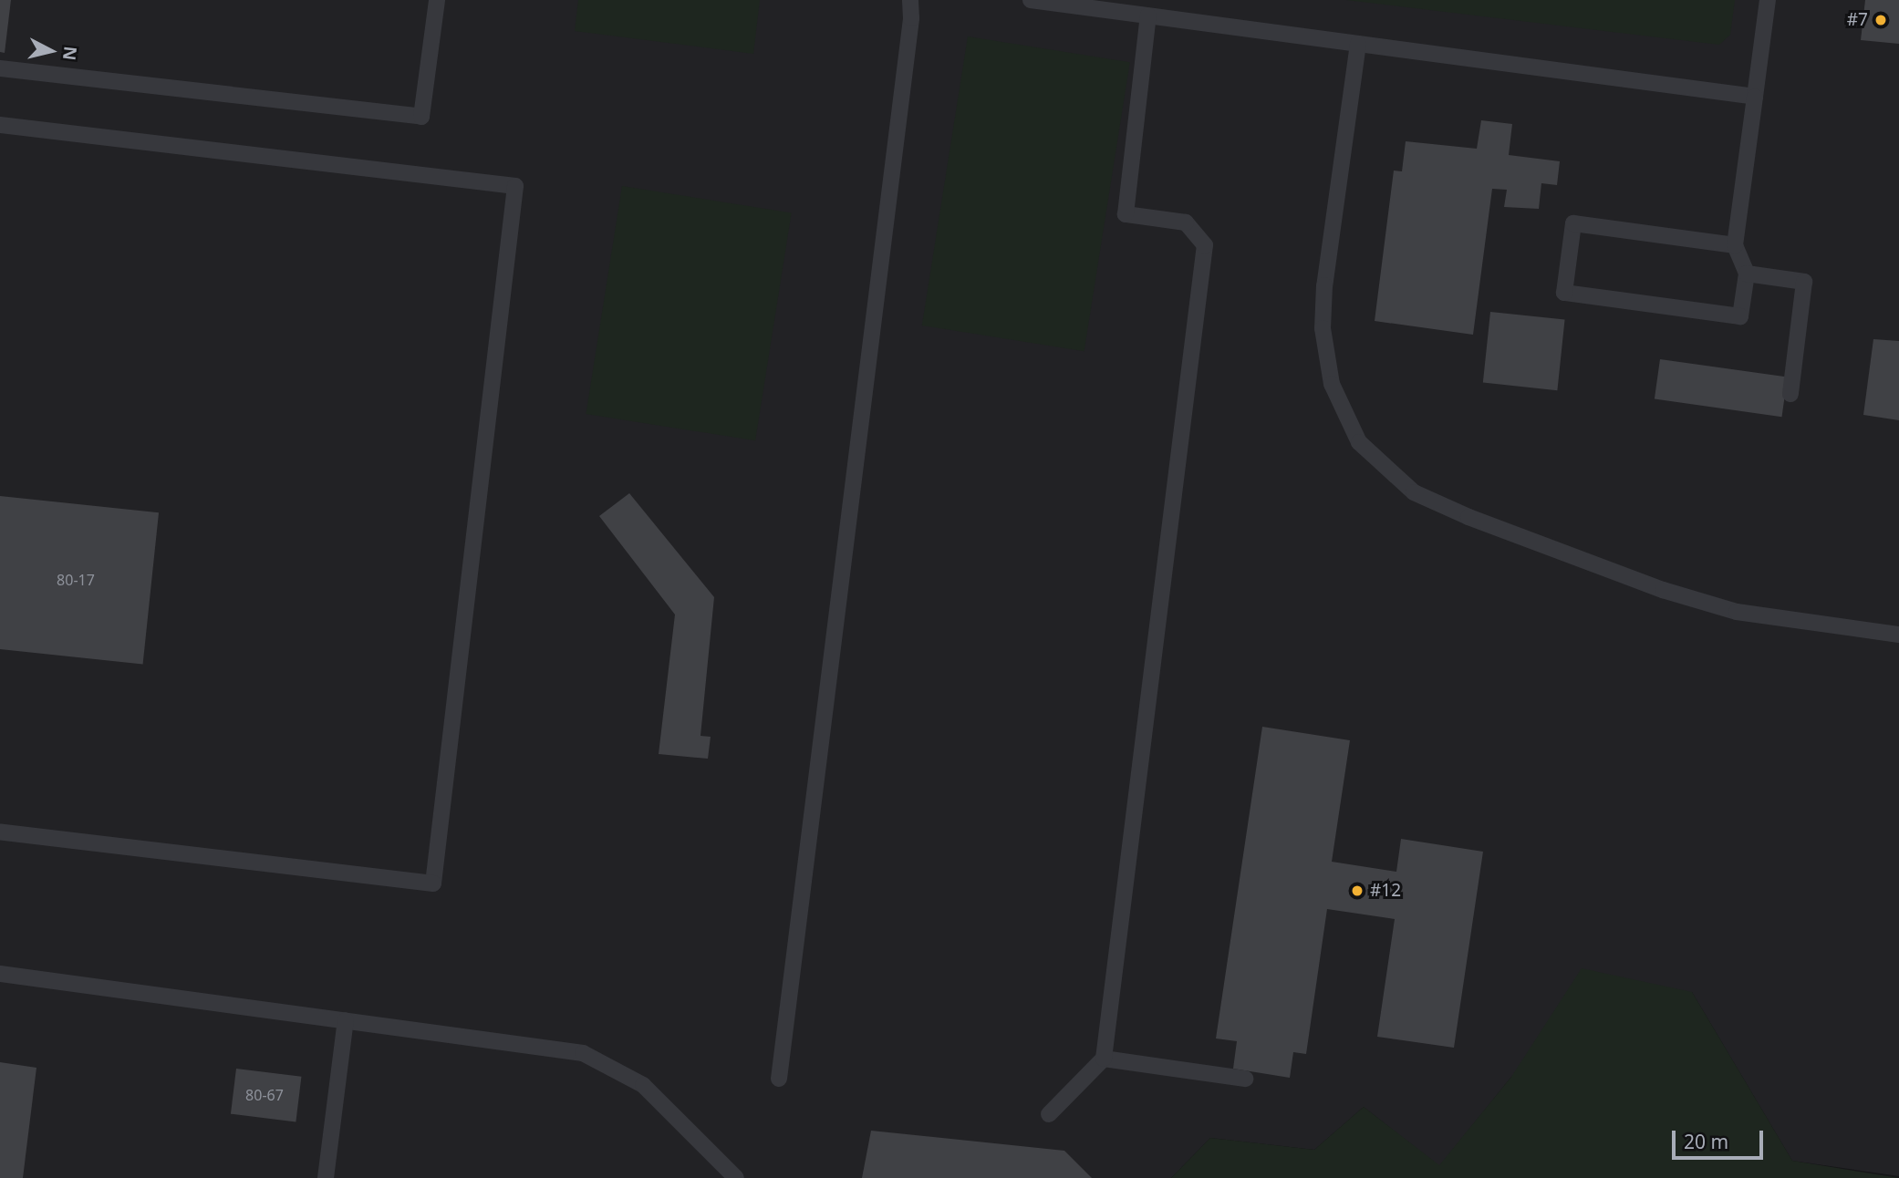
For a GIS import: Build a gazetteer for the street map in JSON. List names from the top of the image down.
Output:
{
  "places": ["#7", "#12"],
  "house_numbers": ["80-17", "80-67"],
  "scale_bar": "20 m",
  "north": "right"
}
